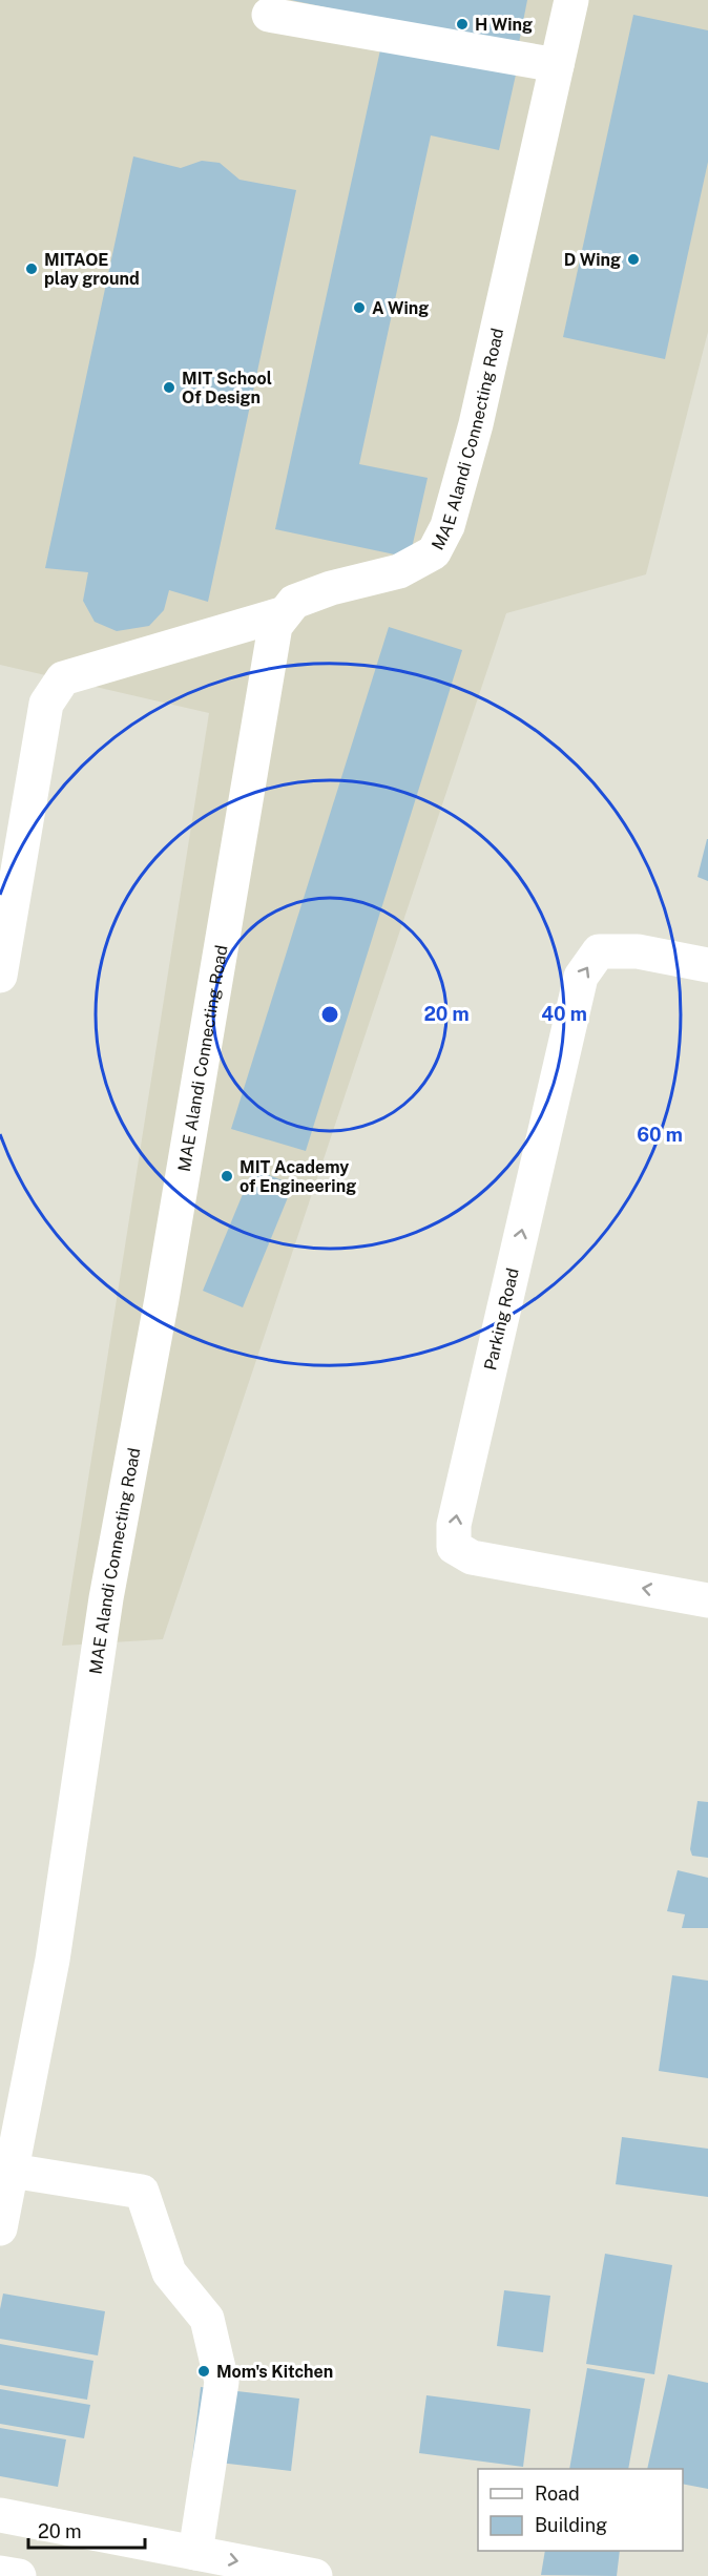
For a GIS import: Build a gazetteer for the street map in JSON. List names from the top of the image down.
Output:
{
  "streets": {
    "street": ["MAE Alandi Connecting Road", "Parking Road"]
  },
  "places": [
    "H Wing",
    "D Wing",
    "MITAOE play ground",
    "A Wing",
    "MIT School Of Design",
    "MIT Academy of Engineering",
    "Mom's Kitchen"
  ],
  "legend": ["Road", "Building"],
  "scale_bar": "20 m",
  "rings": ["20 m", "40 m", "60 m"]
}
